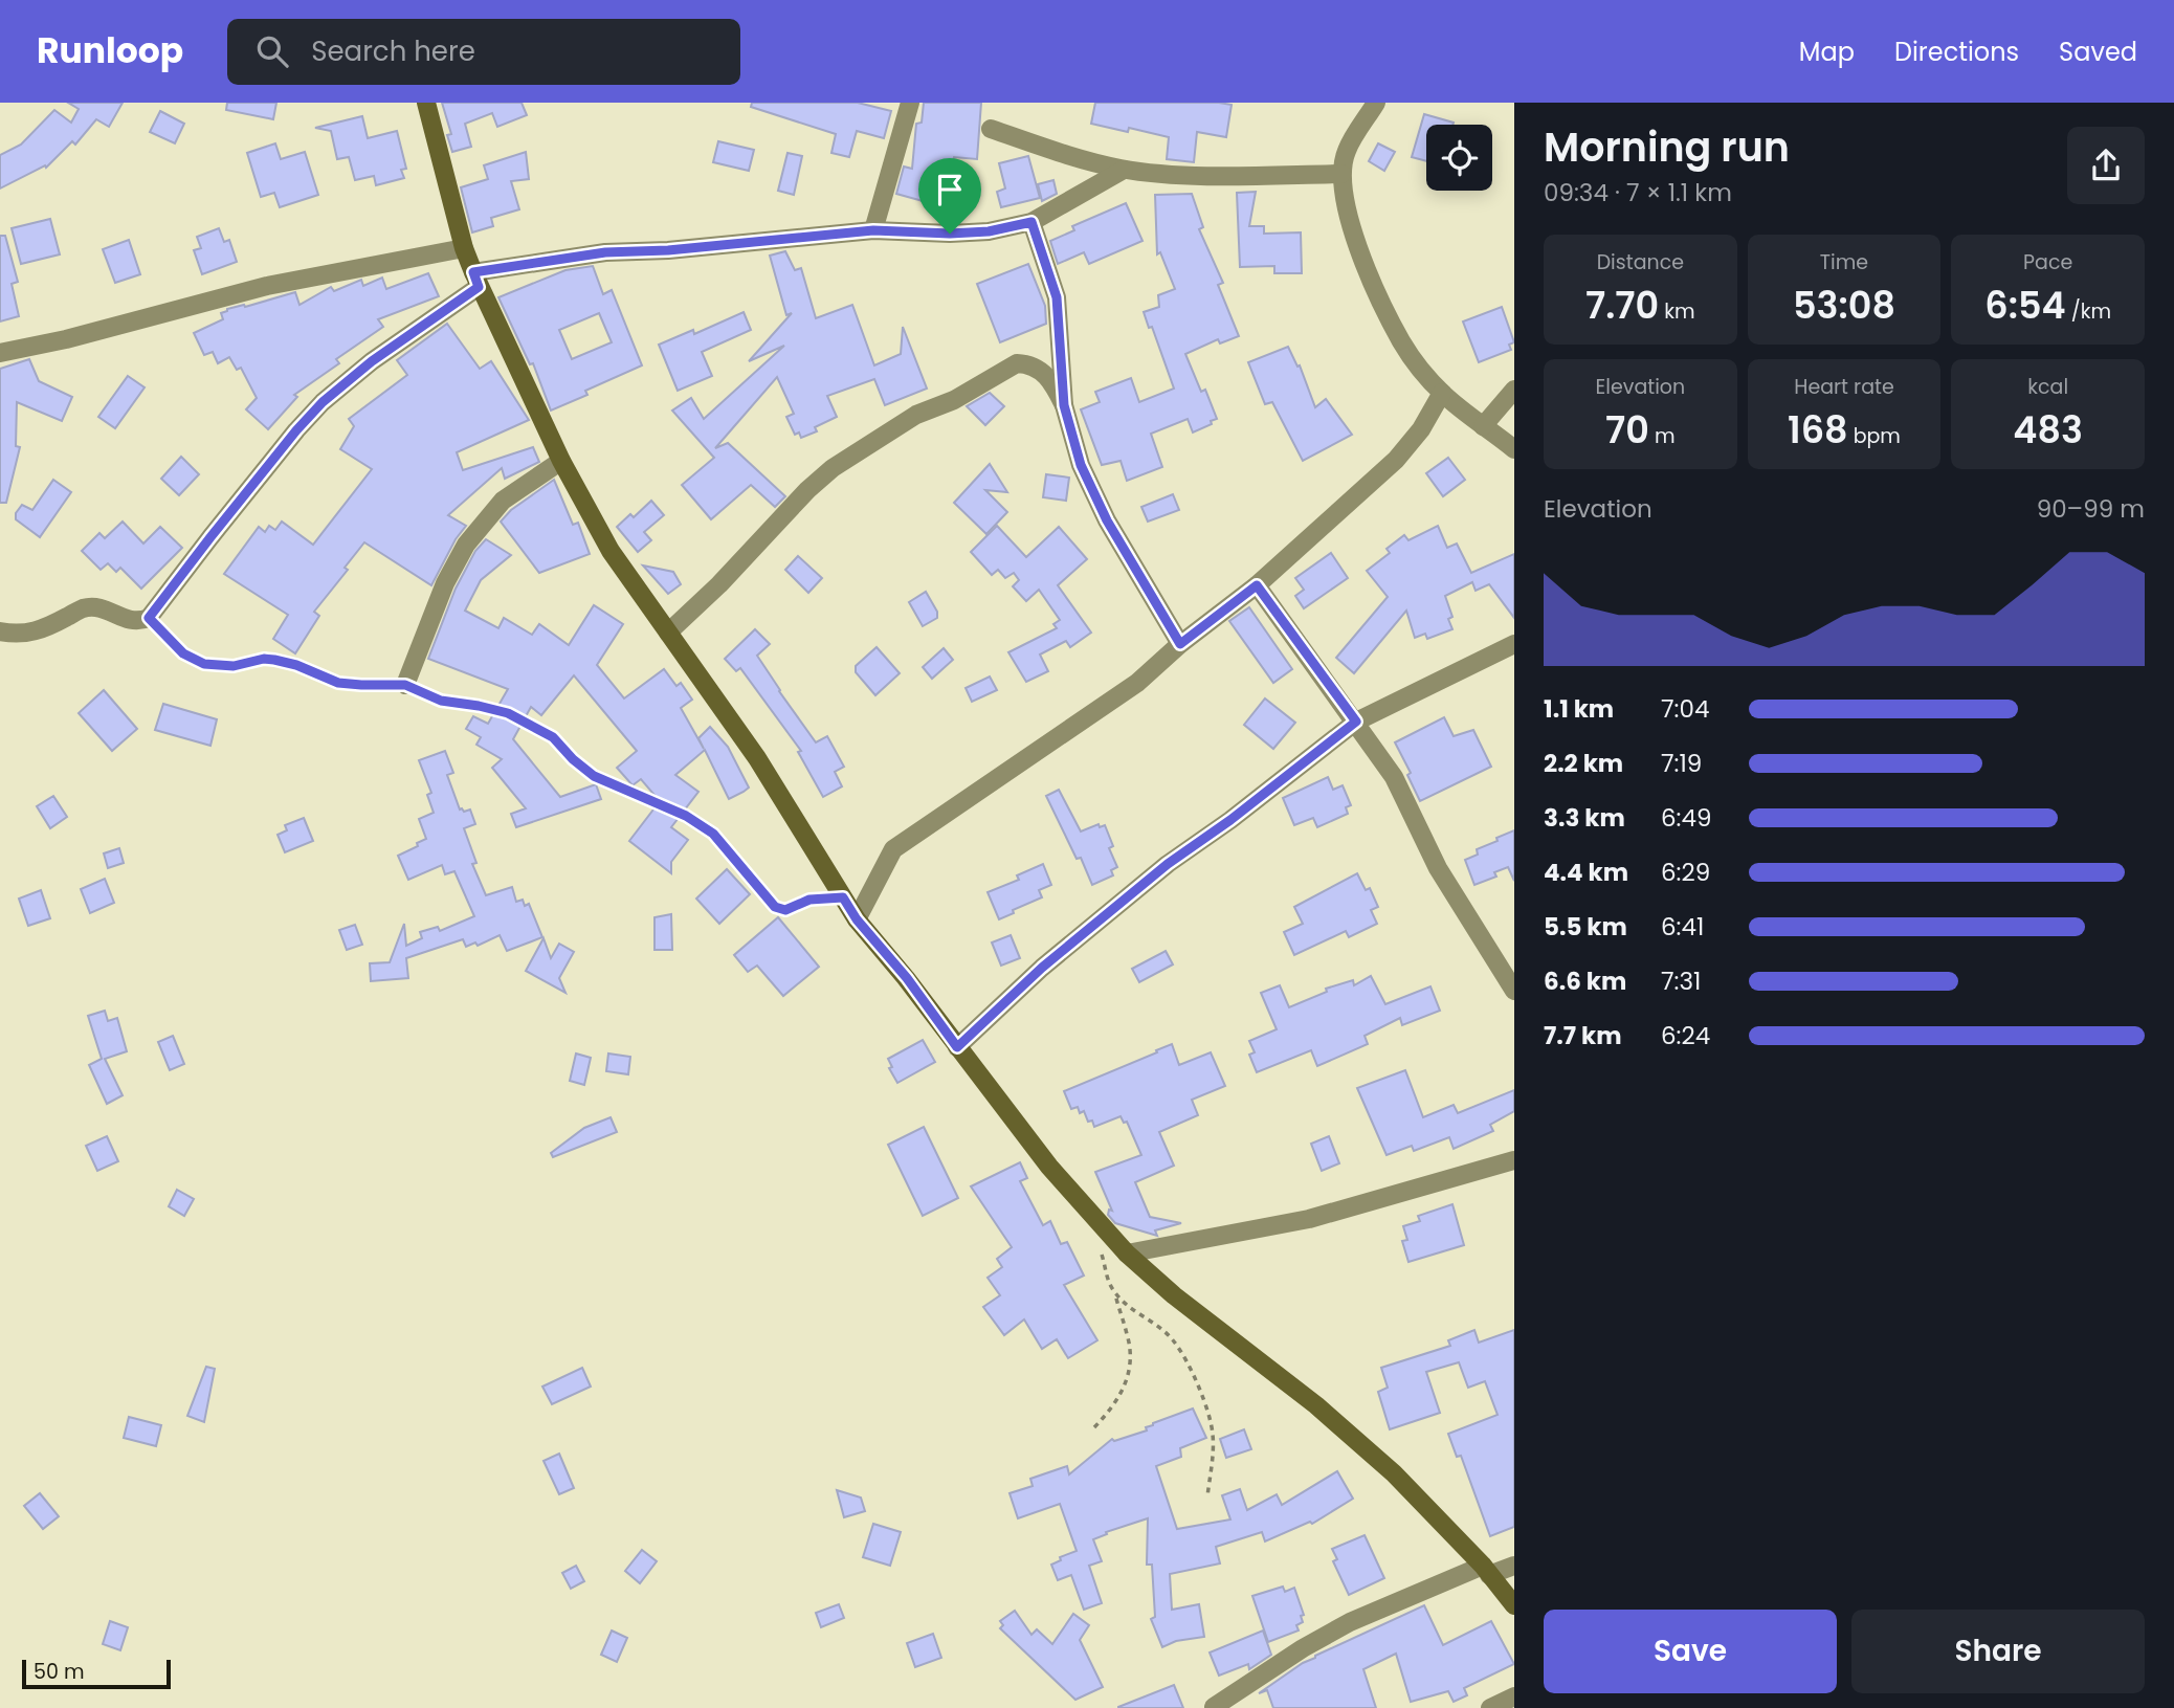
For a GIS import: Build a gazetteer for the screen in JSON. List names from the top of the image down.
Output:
{
  "scale_bar": "50 m",
  "page": {
    "header": "Runloop",
    "search": "Search here",
    "nav": ["Map", "Directions", "Saved"],
    "heading": ["Morning run", "09:34 · 7 × 1.1 km"],
    "stats": [
      ["Distance", "7.70 km"],
      ["Time", "53:08"],
      ["Pace", "6:54 /km"],
      ["Elevation", "70 m"],
      ["Heart rate", "168 bpm"],
      ["kcal", "483"]
    ],
    "chart": ["Elevation", "90–99 m"],
    "list": [
      {
        "name": "1.1 km",
        "note": "7:04"
      },
      {
        "name": "2.2 km",
        "note": "7:19"
      },
      {
        "name": "3.3 km",
        "note": "6:49"
      },
      {
        "name": "4.4 km",
        "note": "6:29"
      },
      {
        "name": "5.5 km",
        "note": "6:41"
      },
      {
        "name": "6.6 km",
        "note": "7:31"
      },
      {
        "name": "7.7 km",
        "note": "6:24"
      }
    ],
    "buttons": ["Save", "Share"],
    "scale": "50 m"
  }
}
